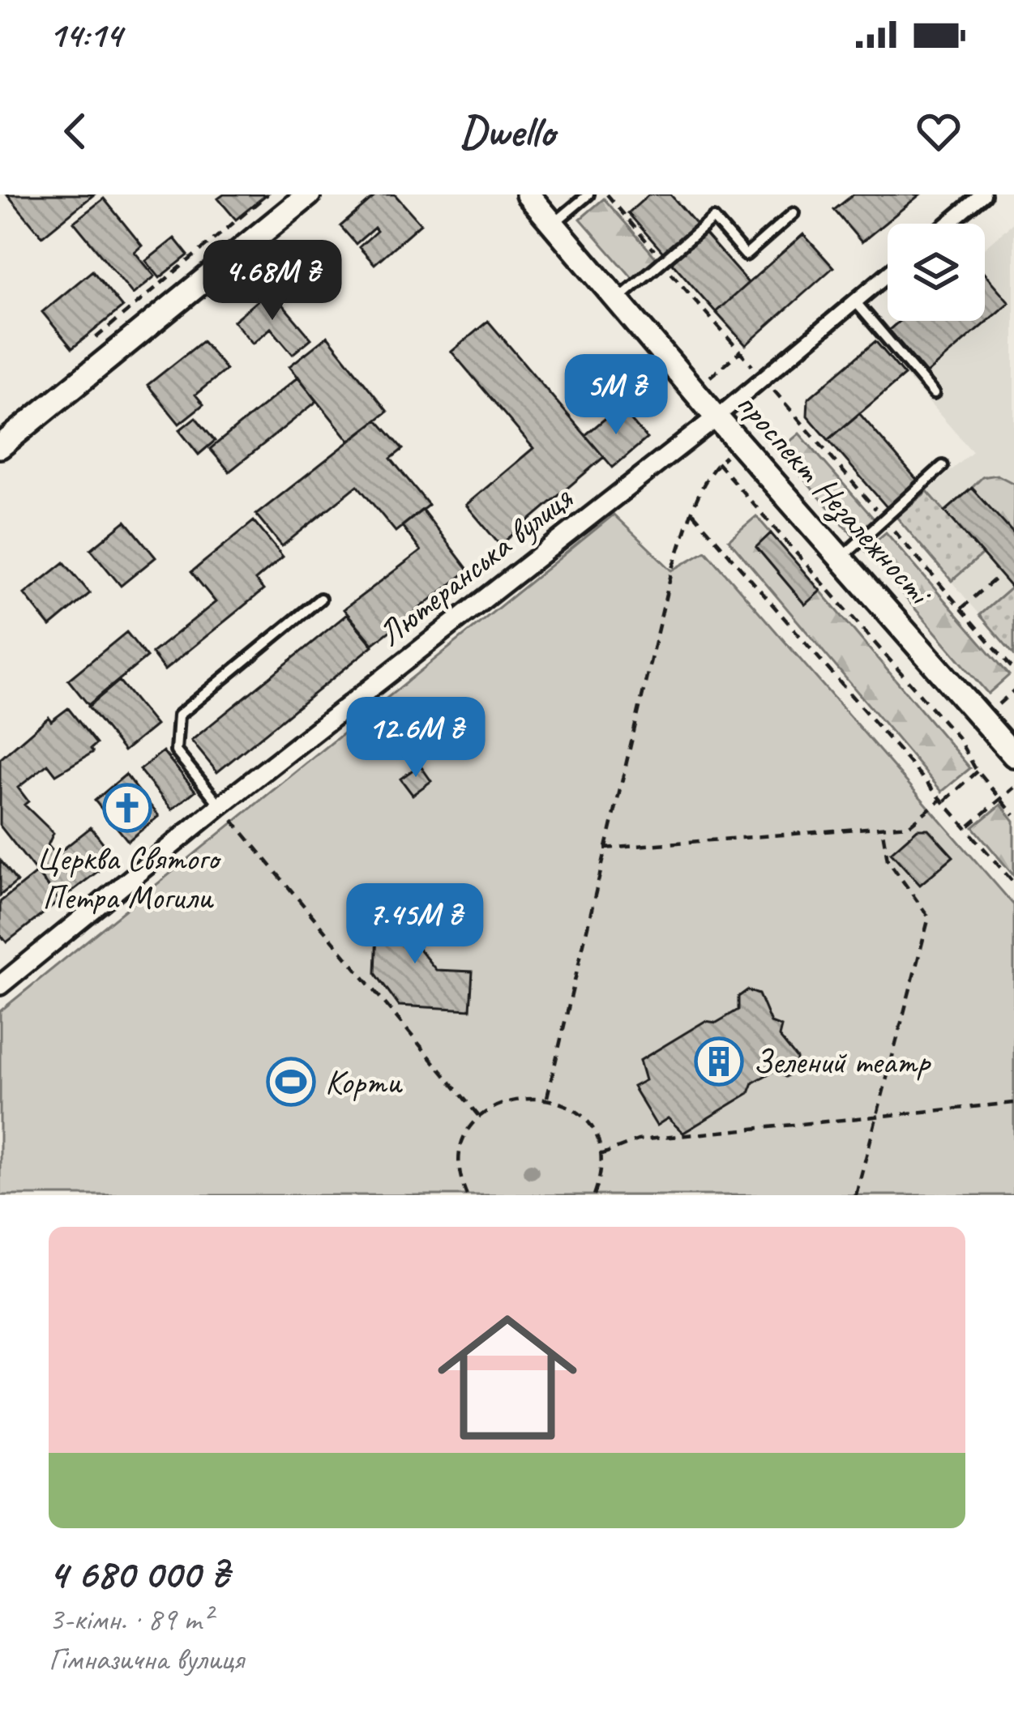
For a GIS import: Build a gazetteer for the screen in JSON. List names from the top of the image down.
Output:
{
  "streets": {
    "street": ["проспект Незалежності", "Лютеранська вулиця"]
  },
  "crossings": [
    ["проспект Незалежності", "Лютеранська вулиця"]
  ],
  "places": {
    "church": ["Церква Святого Петра Могили"],
    "building": ["Зелений театр"],
    "sports": ["Корти"]
  },
  "page": {
    "status": "14:14",
    "header": "Dwello",
    "price": [
      "4.68M ₴",
      "5M ₴",
      "12.6M ₴",
      "7.45M ₴"
    ],
    "list": [
      {
        "name": "4 680 000 ₴",
        "note": "3-кімн. · 89 m² · Гімназична вулиця"
      }
    ]
  }
}
